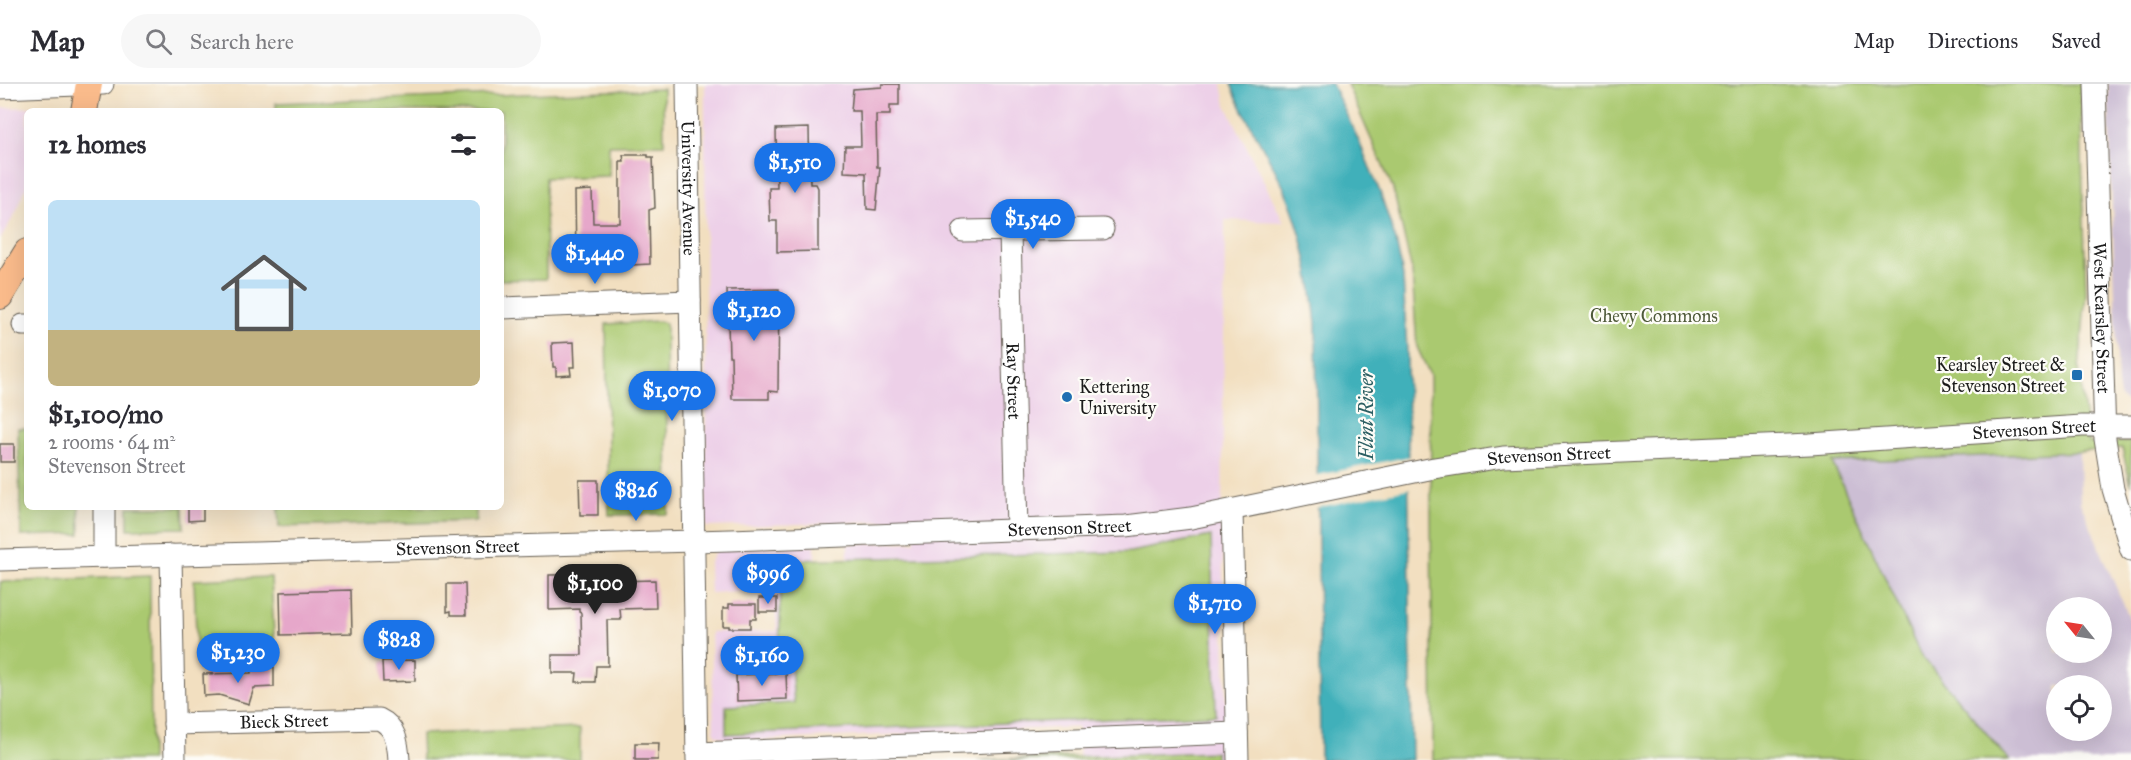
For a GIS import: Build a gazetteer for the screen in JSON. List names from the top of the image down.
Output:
{
  "streets": {
    "street": [
      "University Avenue",
      "West Kearsley Street",
      "Ray Street",
      "Stevenson Street",
      "Bieck Street"
    ]
  },
  "crossings": [
    ["University Avenue", "Stevenson Street"],
    ["West Kearsley Street", "Stevenson Street"],
    ["Ray Street", "Stevenson Street"]
  ],
  "water": ["Flint River"],
  "parks": ["Chevy Commons"],
  "places": {
    "transit": ["Kearsley Street & Stevenson Street"],
    "other": ["Kettering University"]
  },
  "north": "top left",
  "page": {
    "header": "Map",
    "search": "Search here",
    "nav": ["Map", "Directions", "Saved"],
    "heading": "12 homes",
    "price": [
      "$1,510",
      "$1,540",
      "$1,440",
      "$1,120",
      "$1,070",
      "$826",
      "$996",
      "$1,100",
      "$1,710",
      "$828",
      "$1,230",
      "$1,160"
    ],
    "list": [
      {
        "name": "$1,100/mo",
        "note": "2 rooms · 64 m² · Stevenson Street"
      }
    ]
  }
}
